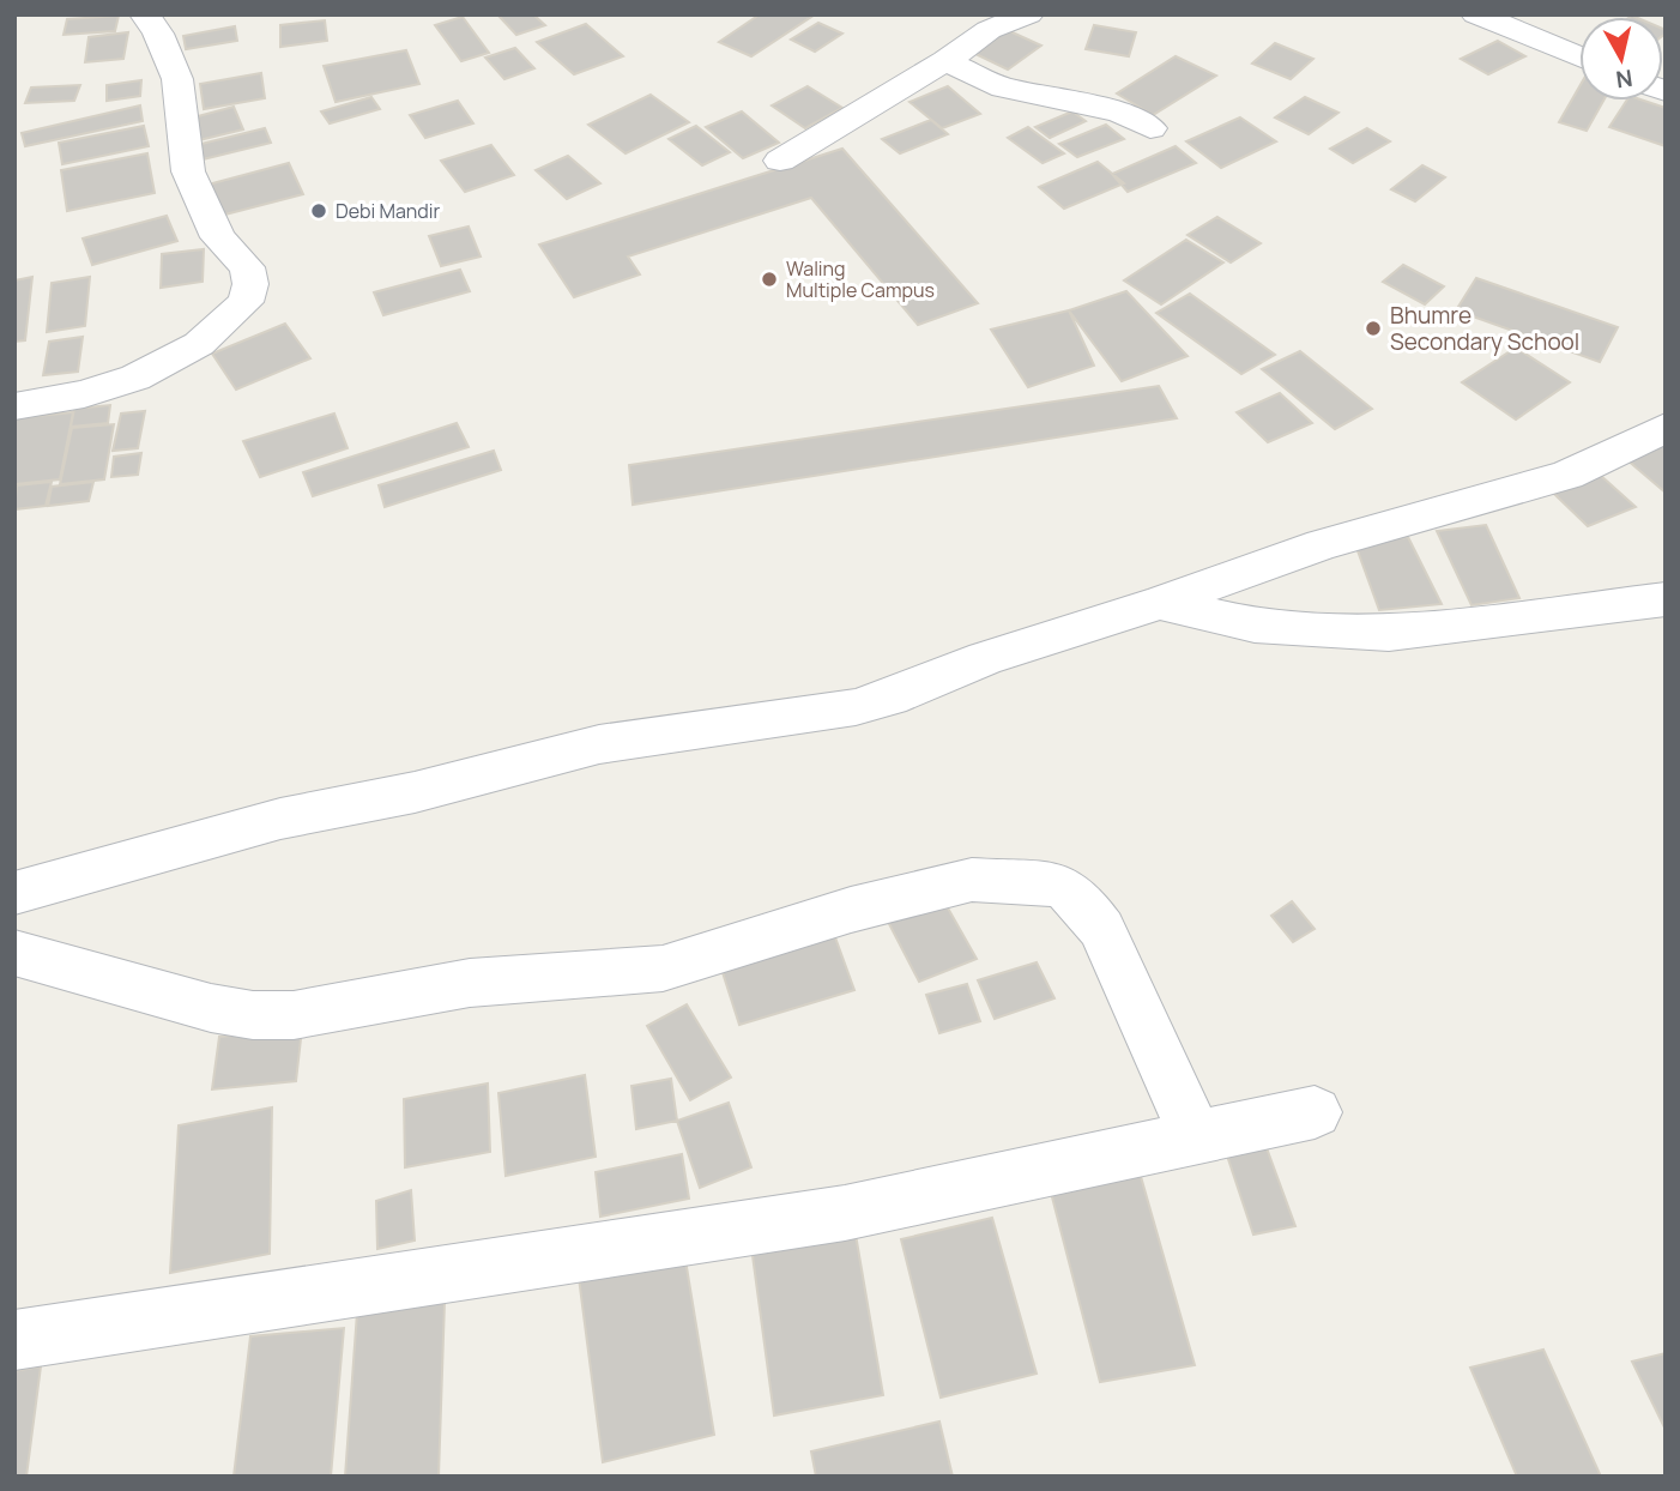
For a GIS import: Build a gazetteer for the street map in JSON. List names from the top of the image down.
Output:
{
  "places": ["Debi Mandir", "Waling Multiple Campus", "Bhumre Secondary School"],
  "north": "bottom"
}
